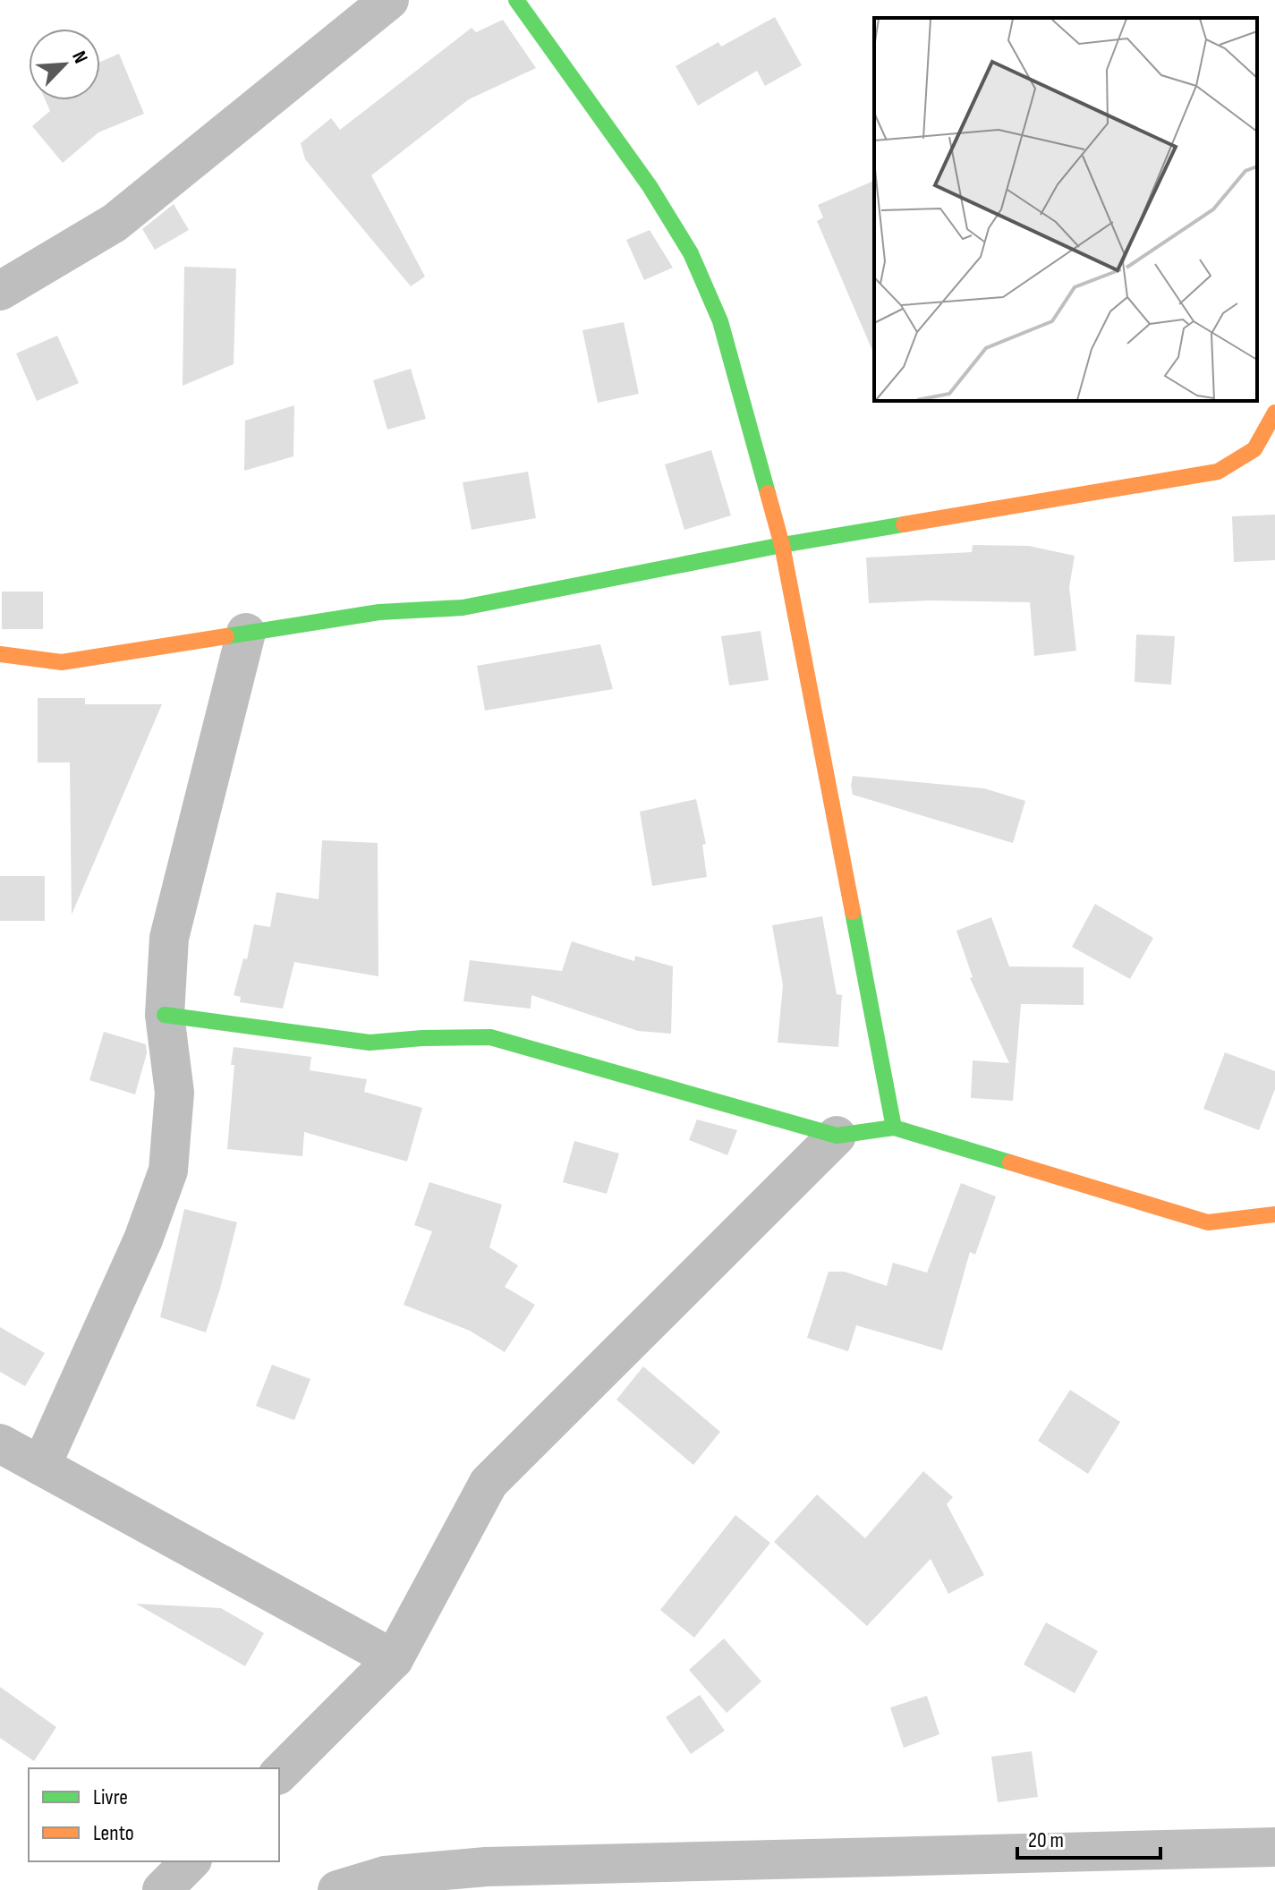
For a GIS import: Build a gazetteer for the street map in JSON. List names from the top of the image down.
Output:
{
  "legend": ["Livre", "Lento"],
  "scale_bar": "20 m",
  "north": "top right"
}
